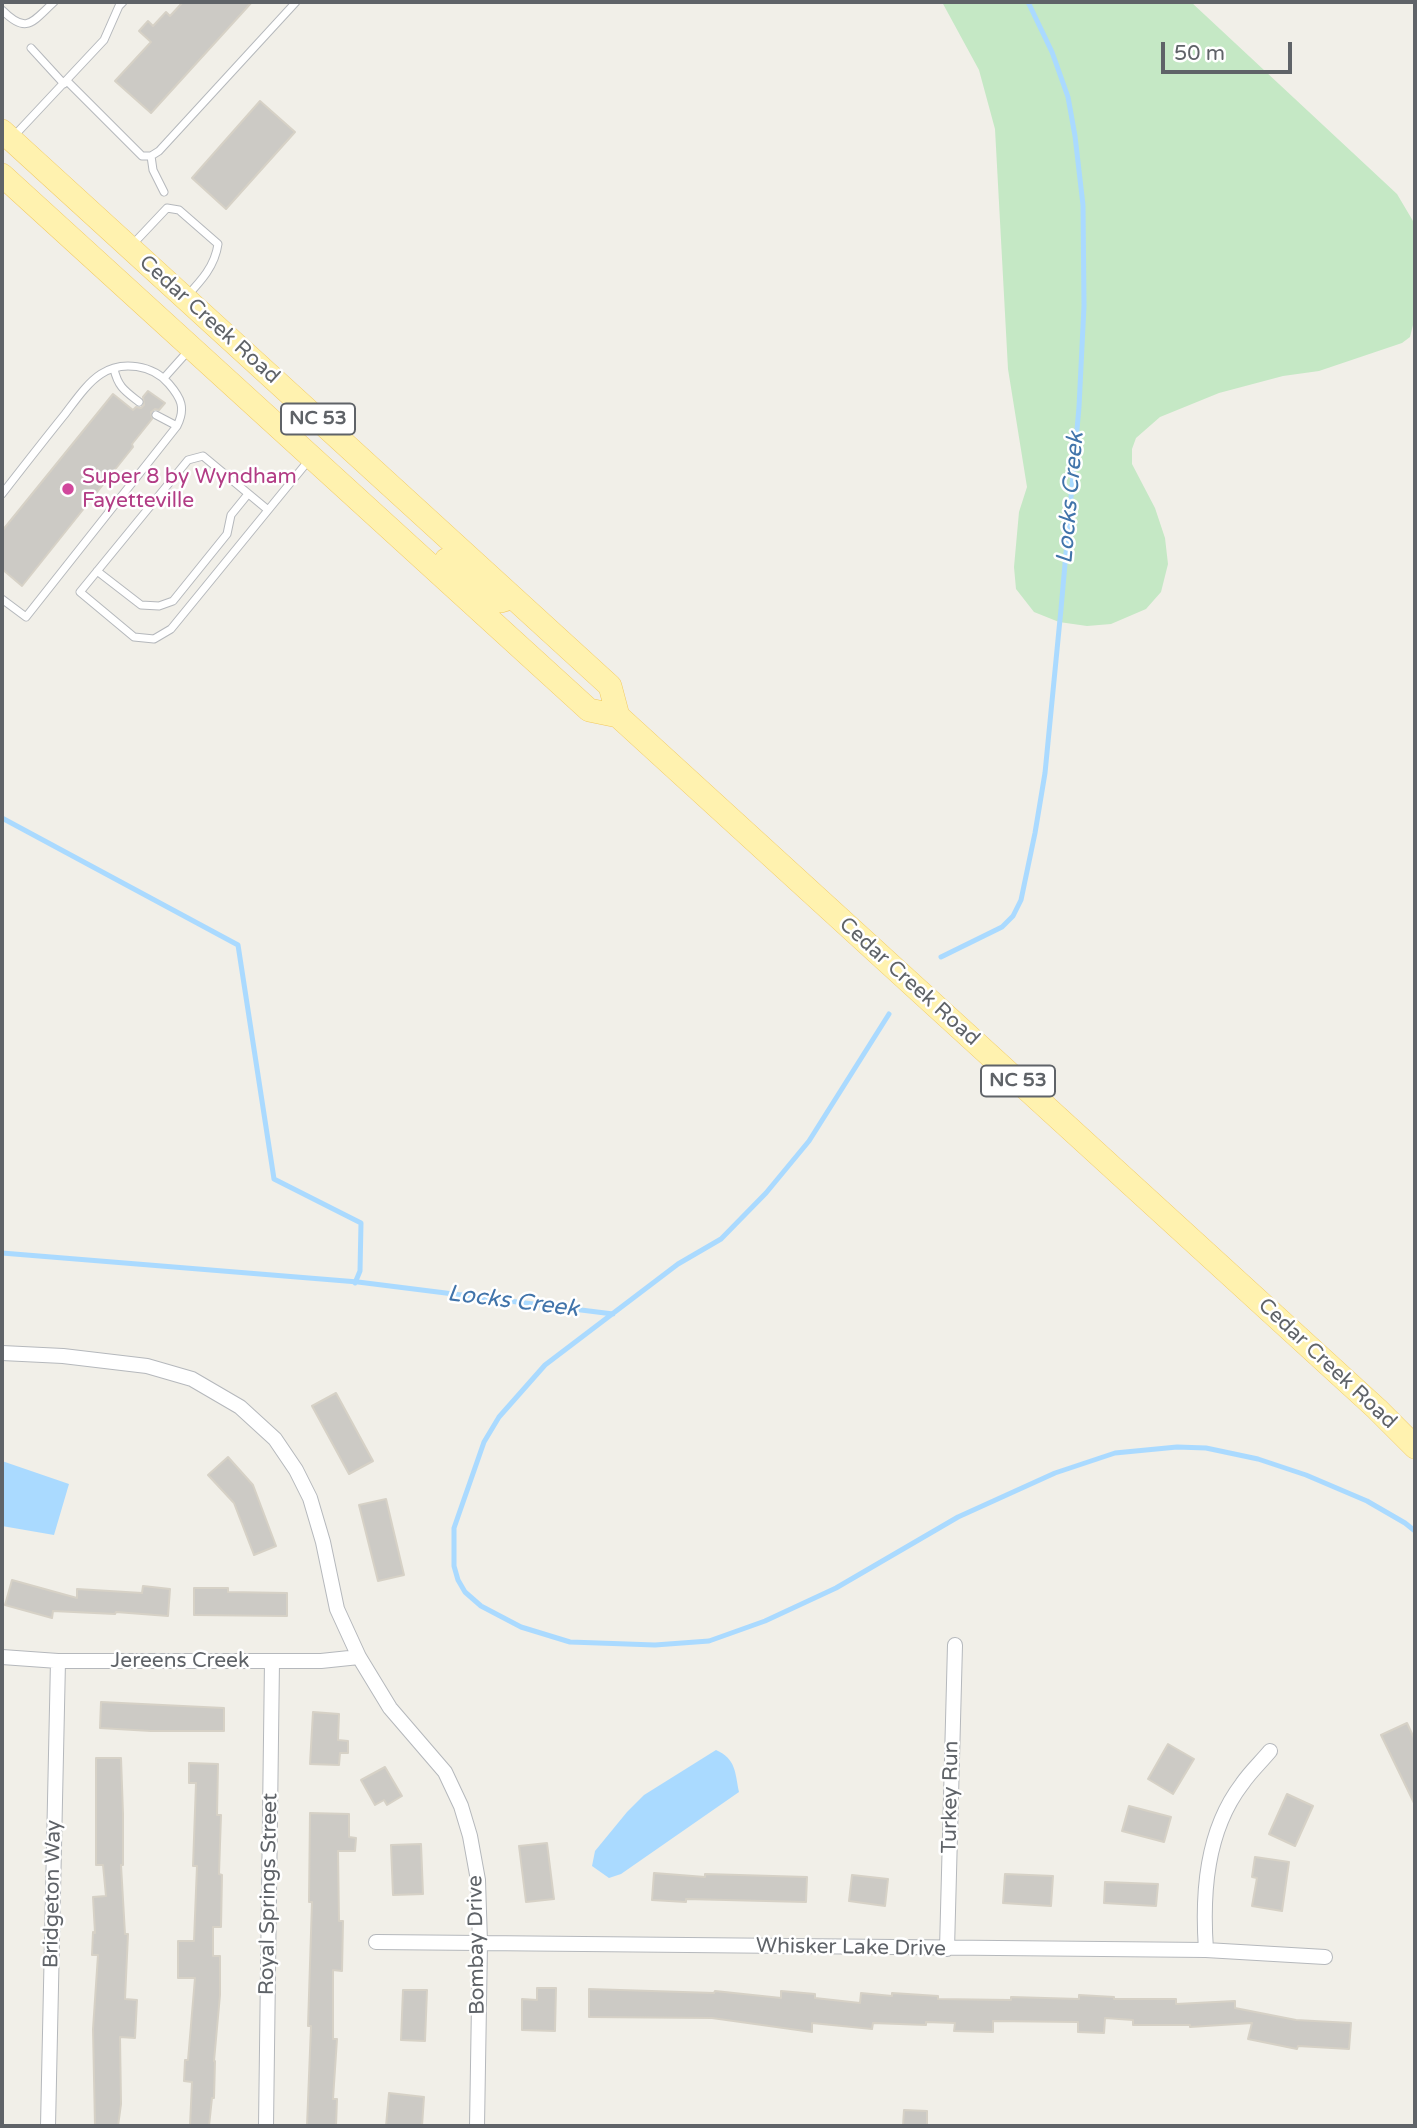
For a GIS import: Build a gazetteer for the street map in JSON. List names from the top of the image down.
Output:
{
  "streets": {
    "main road": ["Cedar Creek Road", "NC 53"],
    "street": [
      "Jereens Creek",
      "Turkey Run",
      "Bridgeton Way",
      "Royal Springs Street",
      "Bombay Drive",
      "Whisker Lake Drive"
    ]
  },
  "crossings": [
    ["Jereens Creek", "Bridgeton Way"],
    ["Jereens Creek", "Royal Springs Street"],
    ["Jereens Creek", "Bombay Drive"],
    ["Turkey Run", "Whisker Lake Drive"],
    ["Bombay Drive", "Whisker Lake Drive"]
  ],
  "water": ["Locks Creek"],
  "places": ["Super 8 by Wyndham Fayetteville"],
  "scale_bar": "50 m"
}
